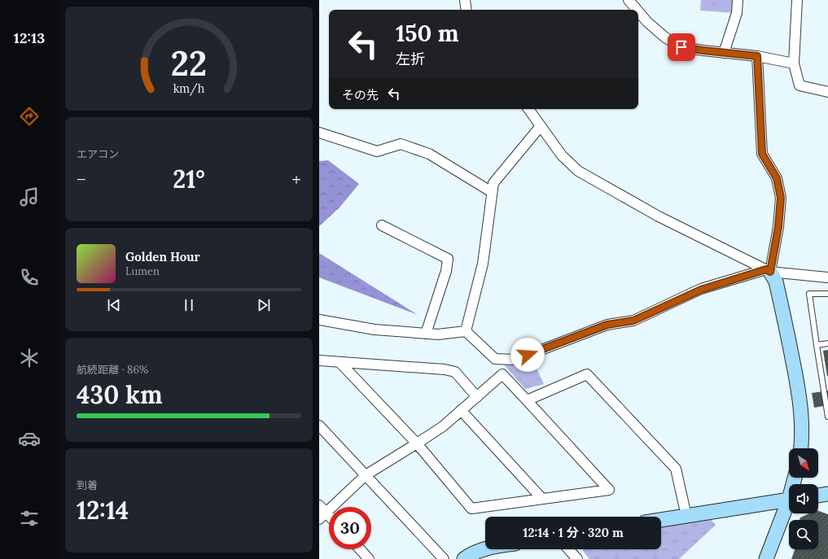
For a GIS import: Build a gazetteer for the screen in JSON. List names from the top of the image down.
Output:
{
  "north": "bottom right",
  "page": {
    "tabs": "12:13",
    "turn": ["150 m", "左折"],
    "then": "その先",
    "tile": [
      "エアコン",
      ["航続距離 · 86%", "430 km"],
      ["到着", "12:14"]
    ],
    "heat": ["−", "21°", "+"],
    "song": ["Golden Hour", "Lumen"],
    "limit": "30",
    "trip": "12:14 · 1 分 · 320 m",
    "gauge": ["22", "km/h"]
  }
}
